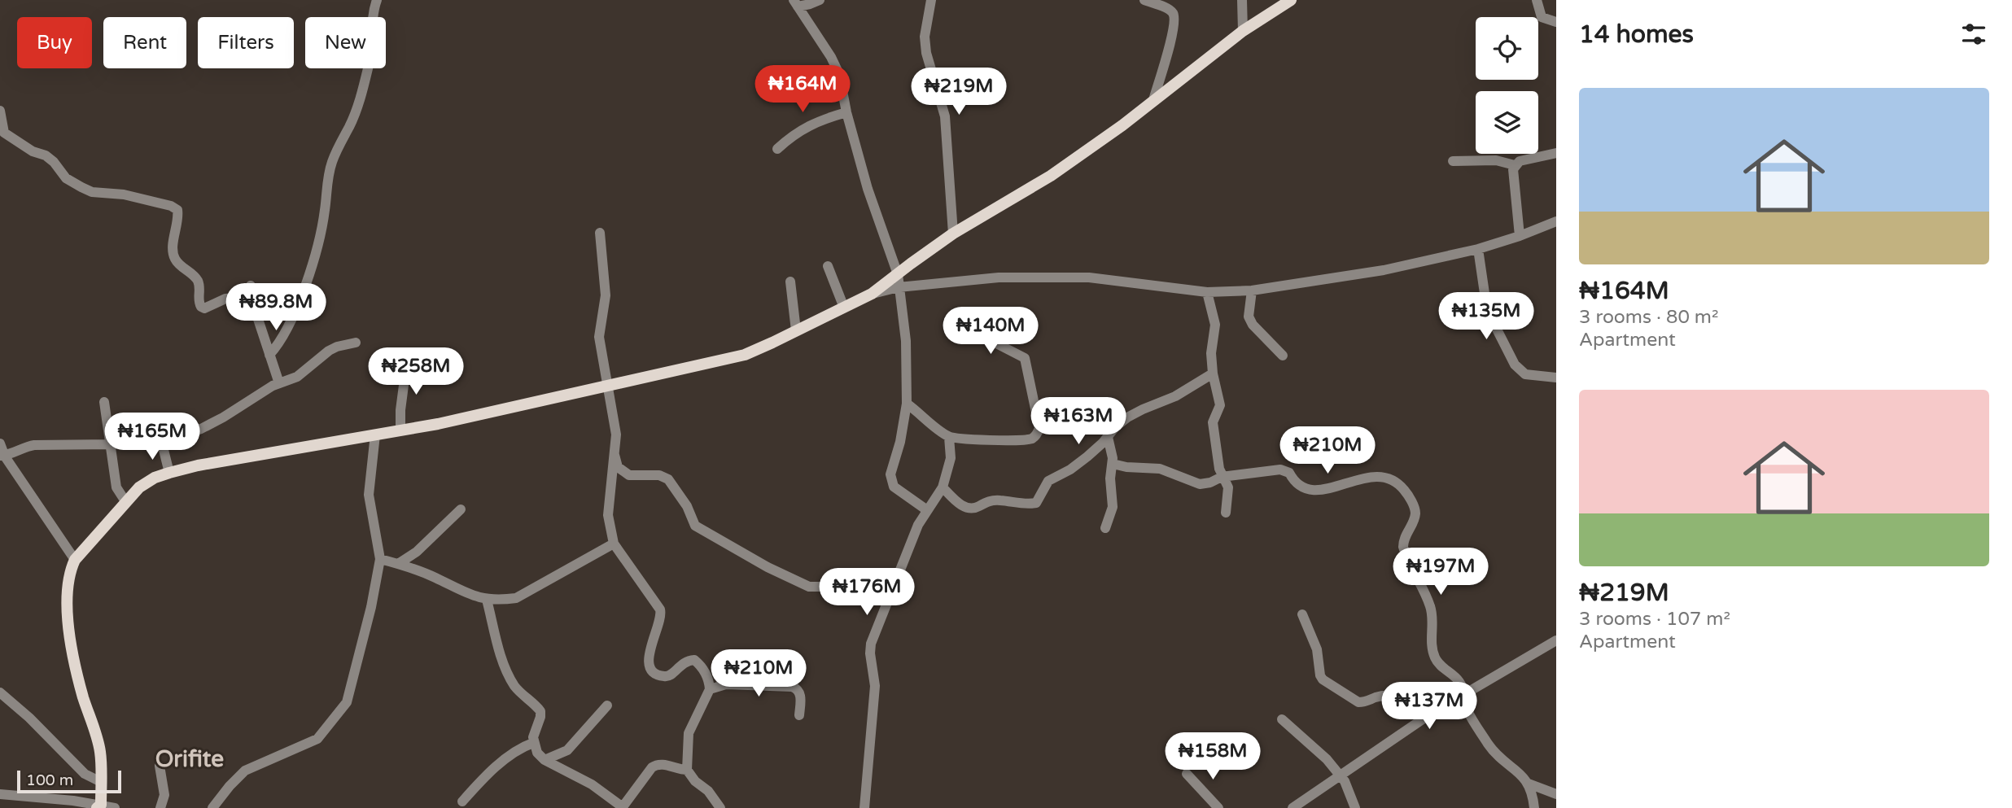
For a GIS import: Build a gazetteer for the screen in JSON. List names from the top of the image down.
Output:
{
  "districts": ["Orifite"],
  "scale_bar": "100 m",
  "page": {
    "heading": "14 homes",
    "chip": [
      "Buy",
      "Rent",
      "Filters",
      "New"
    ],
    "price": [
      "₦164M",
      "₦219M",
      "₦89.8M",
      "₦135M",
      "₦140M",
      "₦258M",
      "₦163M",
      "₦165M",
      "₦210M",
      "₦197M",
      "₦176M",
      "₦210M",
      "₦137M",
      "₦158M"
    ],
    "list": [
      {
        "name": "₦164M",
        "note": "3 rooms · 80 m² · Apartment"
      },
      {
        "name": "₦219M",
        "note": "3 rooms · 107 m² · Apartment"
      }
    ],
    "scale": "100 m"
  }
}
